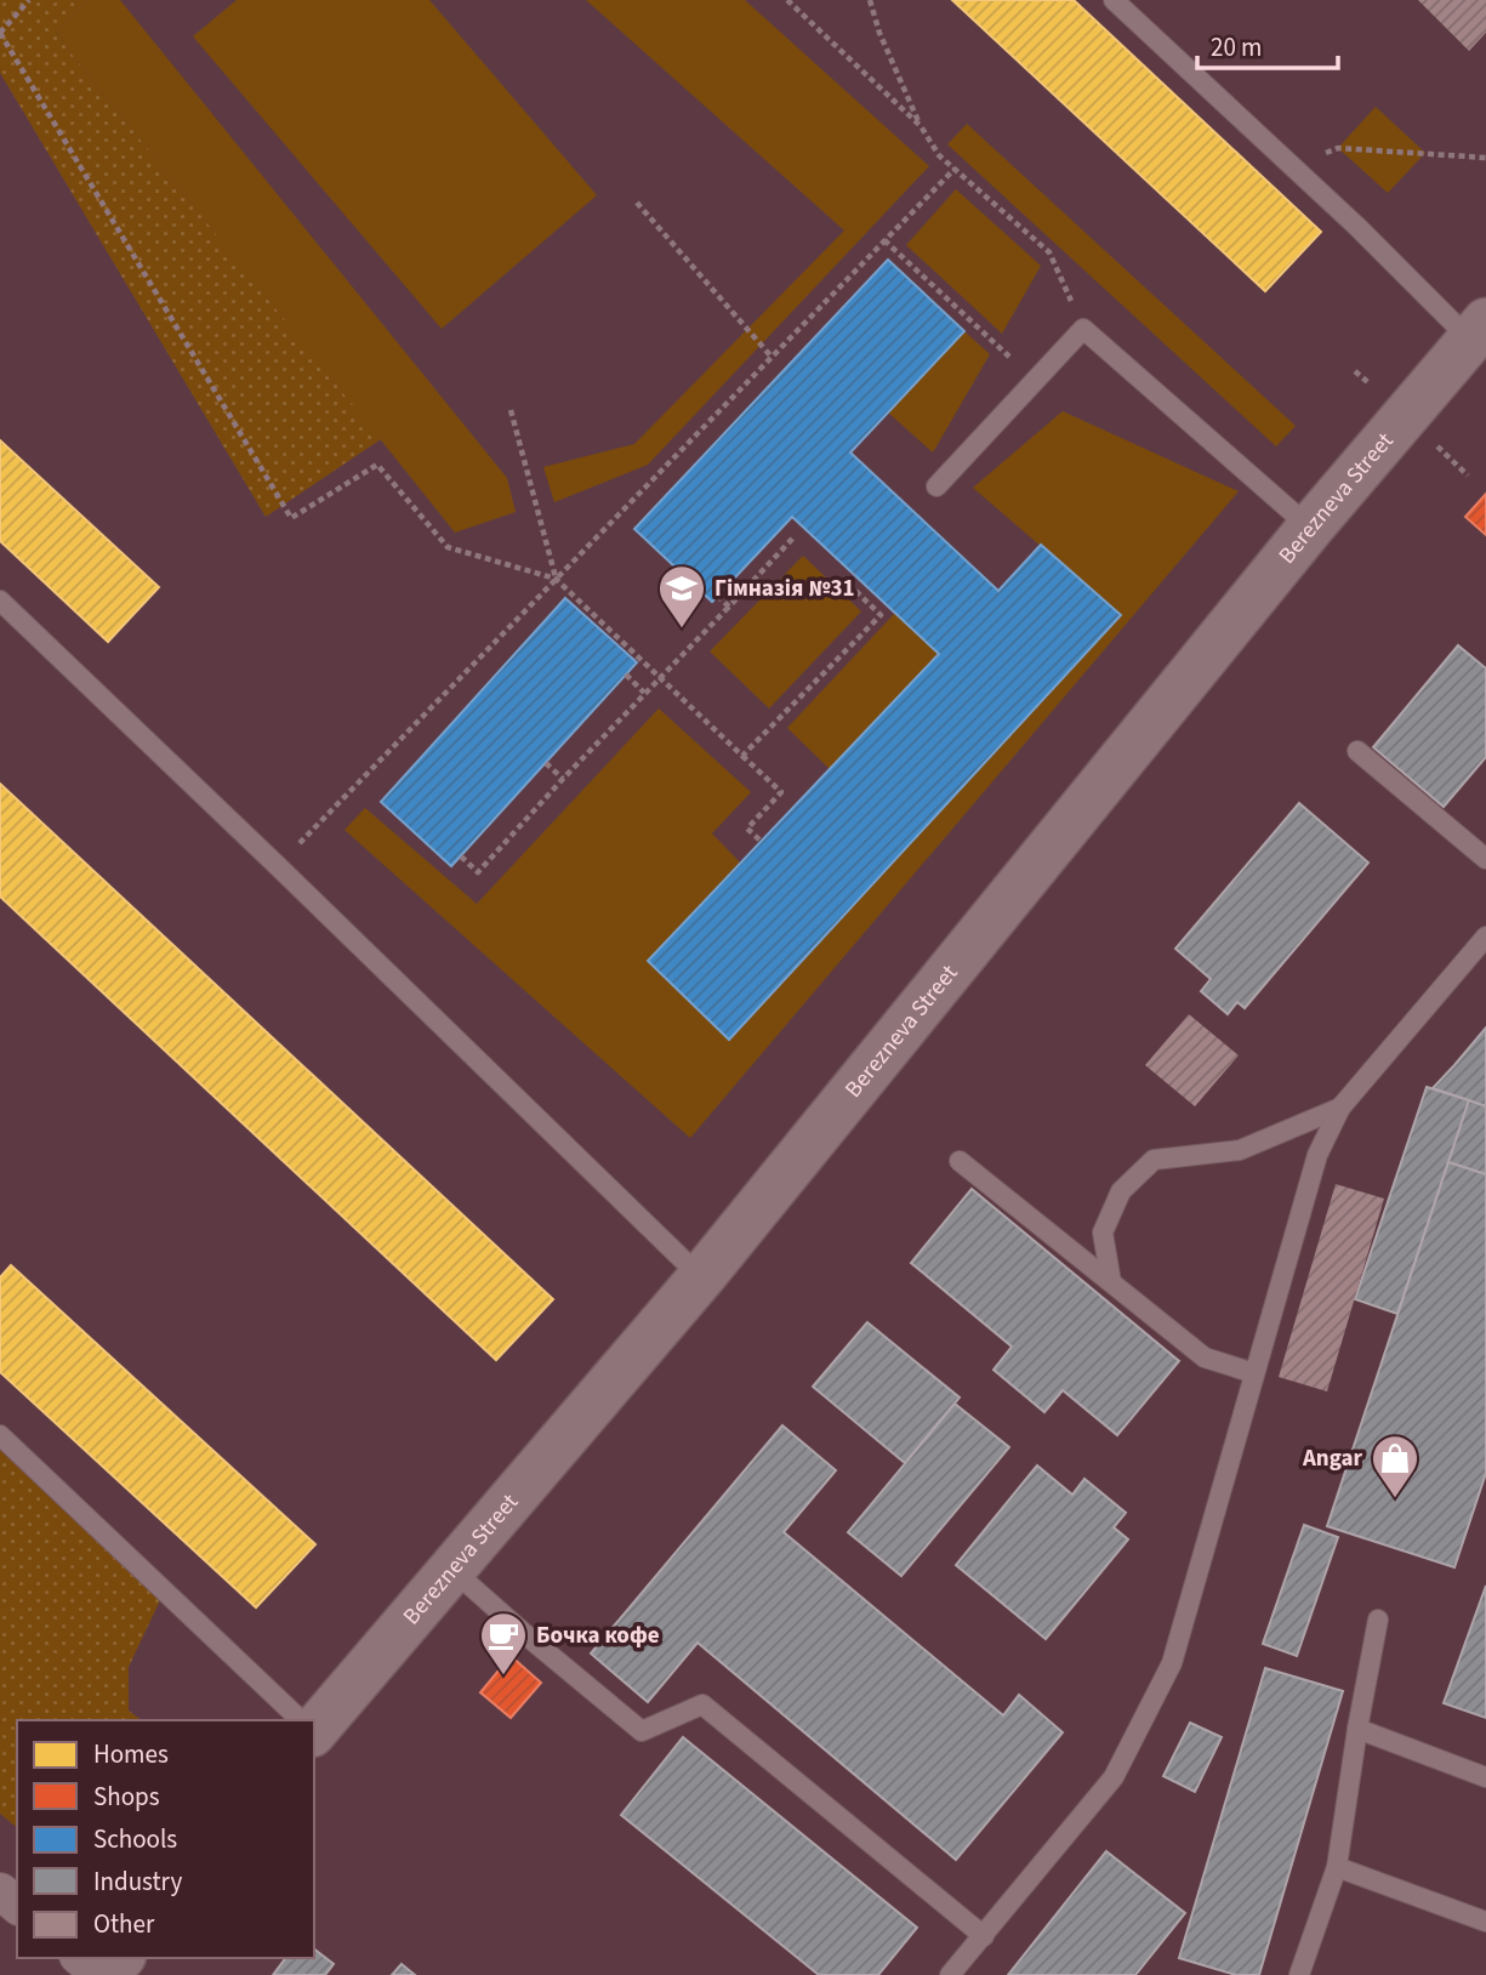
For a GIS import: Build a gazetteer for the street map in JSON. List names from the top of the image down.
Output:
{
  "streets": {
    "street": ["Berezneva Street"]
  },
  "places": {
    "school or university": ["Гімназія №31"],
    "shop": ["Angar"],
    "cafe": ["Бочка кофе"]
  },
  "legend": [
    "Homes",
    "Shops",
    "Schools",
    "Industry",
    "Other"
  ],
  "scale_bar": "20 m"
}
